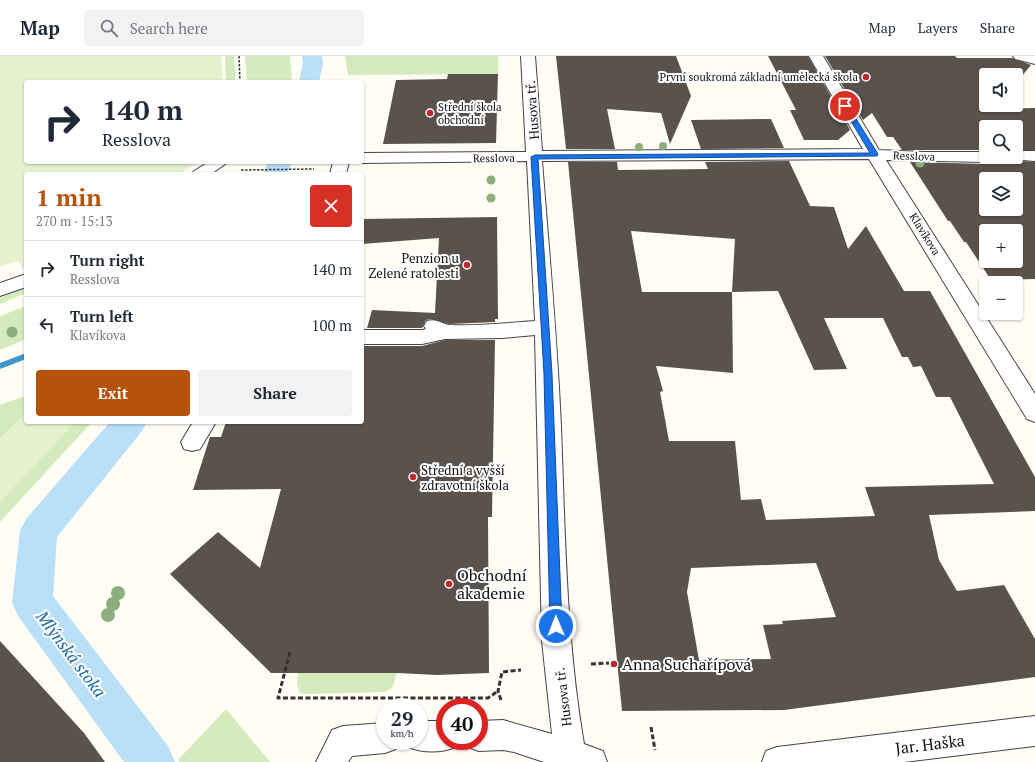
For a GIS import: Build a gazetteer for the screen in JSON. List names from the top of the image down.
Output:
{
  "streets": {
    "street": [
      "Husova tř.",
      "Resslova",
      "Klavíkova",
      "Jar. Haška"
    ]
  },
  "crossings": [
    ["Husova tř.", "Resslova"],
    ["Resslova", "Klavíkova"]
  ],
  "water": ["Mlýnská stoka"],
  "places": [
    "První soukromá základní umělecká škola",
    "Střední škola obchodní",
    "Penzion u Zelené ratolesti",
    "Střední a vyšší zdravotní škola",
    "Obchodní akademie",
    "Anna Suchařípová"
  ],
  "page": {
    "header": "Map",
    "search": "Search here",
    "nav": ["Map", "Layers", "Share"],
    "map_buttons": ["+", "−"],
    "turn": ["140 m", "Resslova"],
    "heading": ["1 min", "270 m · 15:13"],
    "list": [
      {
        "name": "Turn right",
        "note": "Resslova",
        "value": "140 m"
      },
      {
        "name": "Turn left",
        "note": "Klavíkova",
        "value": "100 m"
      }
    ],
    "buttons": ["Exit", "Share"],
    "speed": "29 km/h",
    "limit": "40"
  }
}
